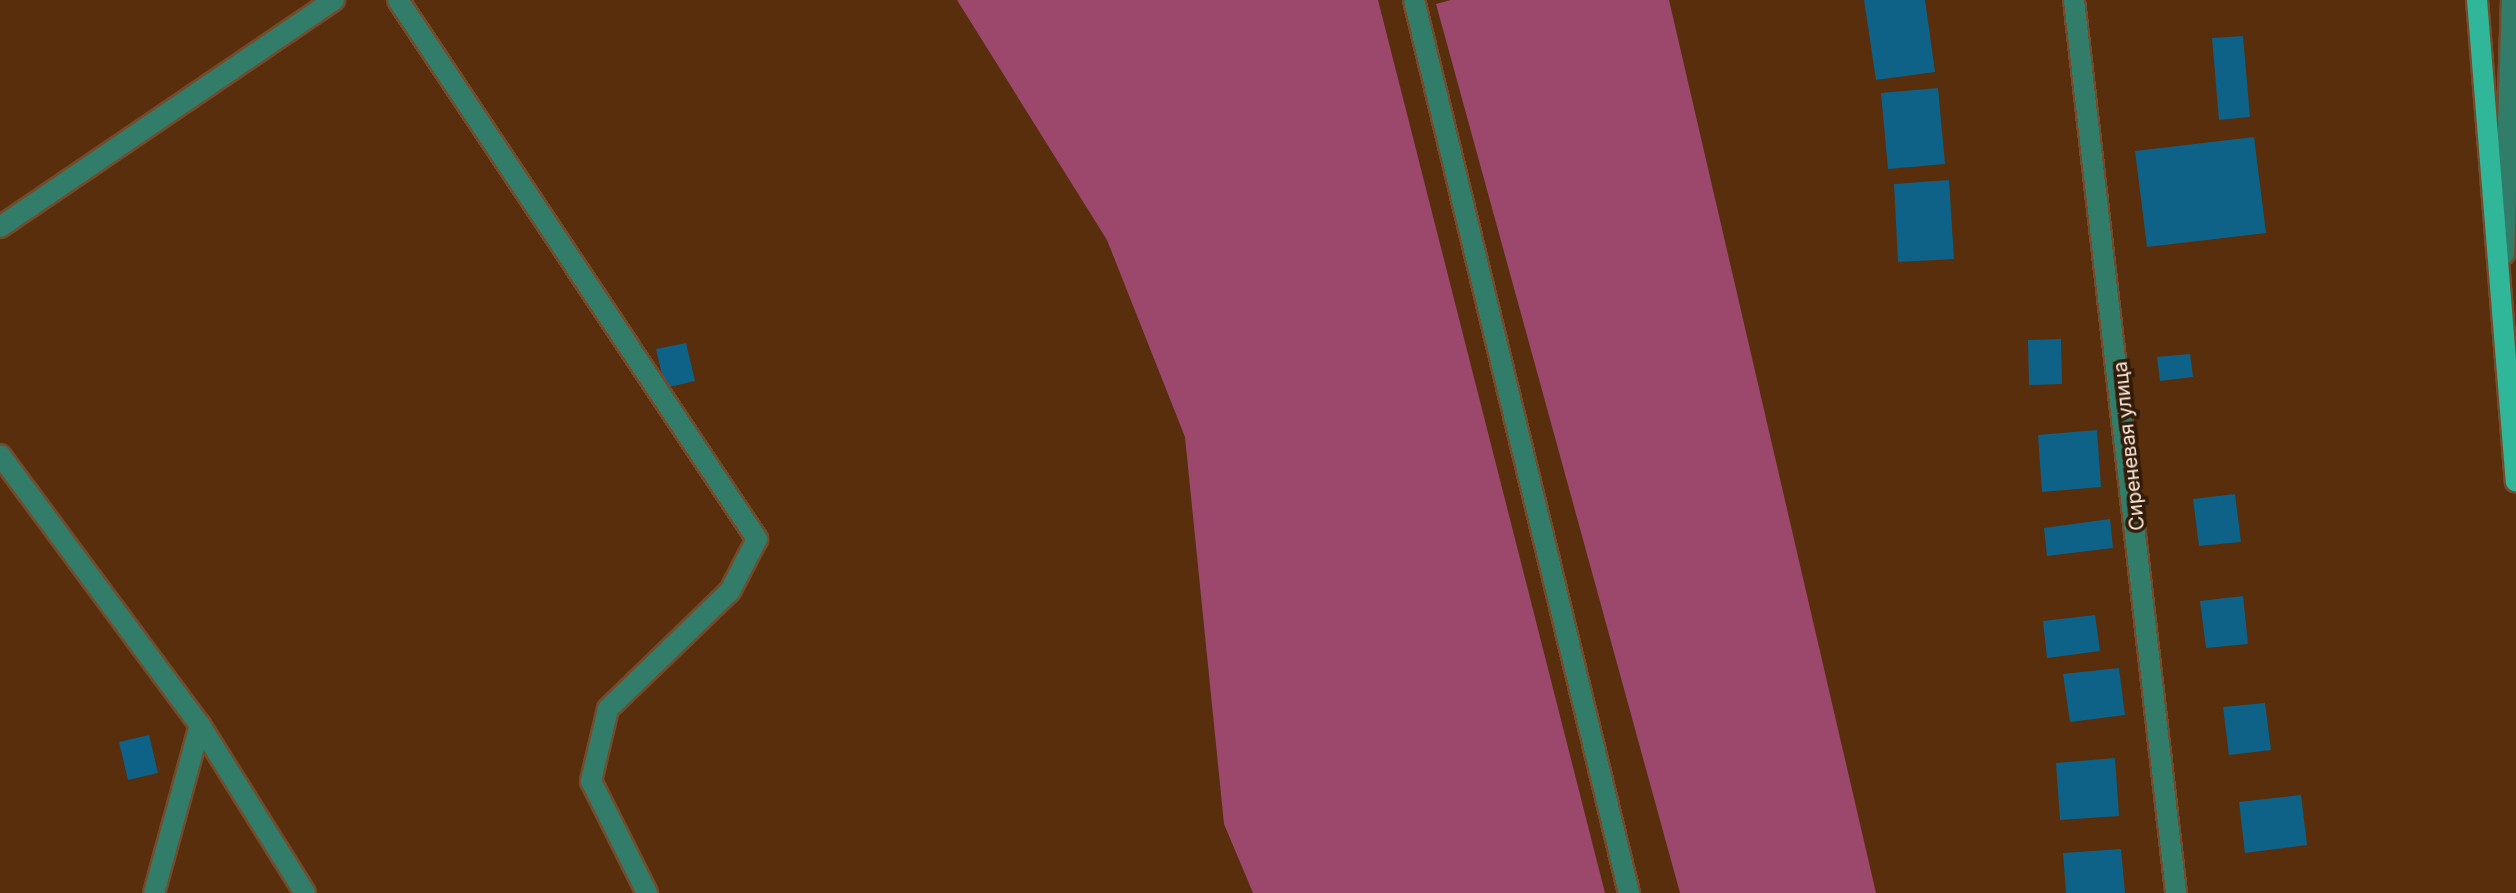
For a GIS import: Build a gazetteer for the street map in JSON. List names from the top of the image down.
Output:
{
  "streets": {
    "street": ["Сиреневая улица"]
  }
}
